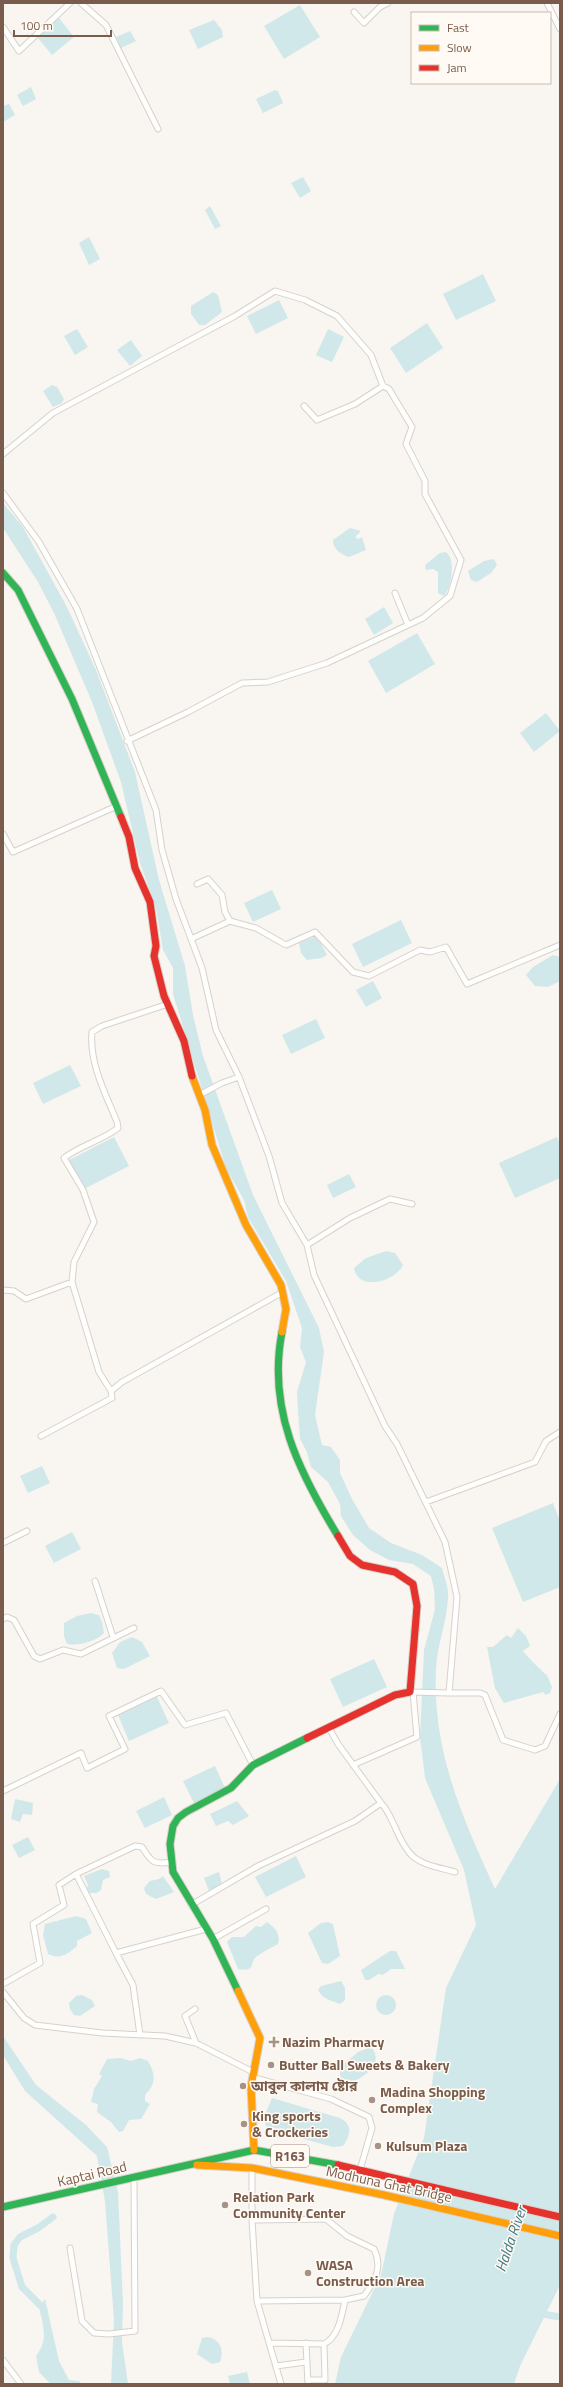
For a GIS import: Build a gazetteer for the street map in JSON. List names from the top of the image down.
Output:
{
  "streets": {
    "street": ["R163", "Kaptai Road", "Modhuna Ghat Bridge"]
  },
  "crossings": [
    ["R163", "Kaptai Road"],
    ["R163", "Modhuna Ghat Bridge"],
    ["Kaptai Road", "Modhuna Ghat Bridge"]
  ],
  "water": ["Halda River"],
  "places": {
    "health": ["Nazim Pharmacy"],
    "other": [
      "Butter Ball Sweets & Bakery",
      "আবুল কালাম ষ্টোর",
      "Madina Shopping Complex",
      "King sports & Crockeries",
      "Kulsum Plaza",
      "Relation Park Community Center",
      "WASA Construction Area"
    ]
  },
  "legend": ["Fast", "Slow", "Jam"],
  "scale_bar": "100 m"
}
